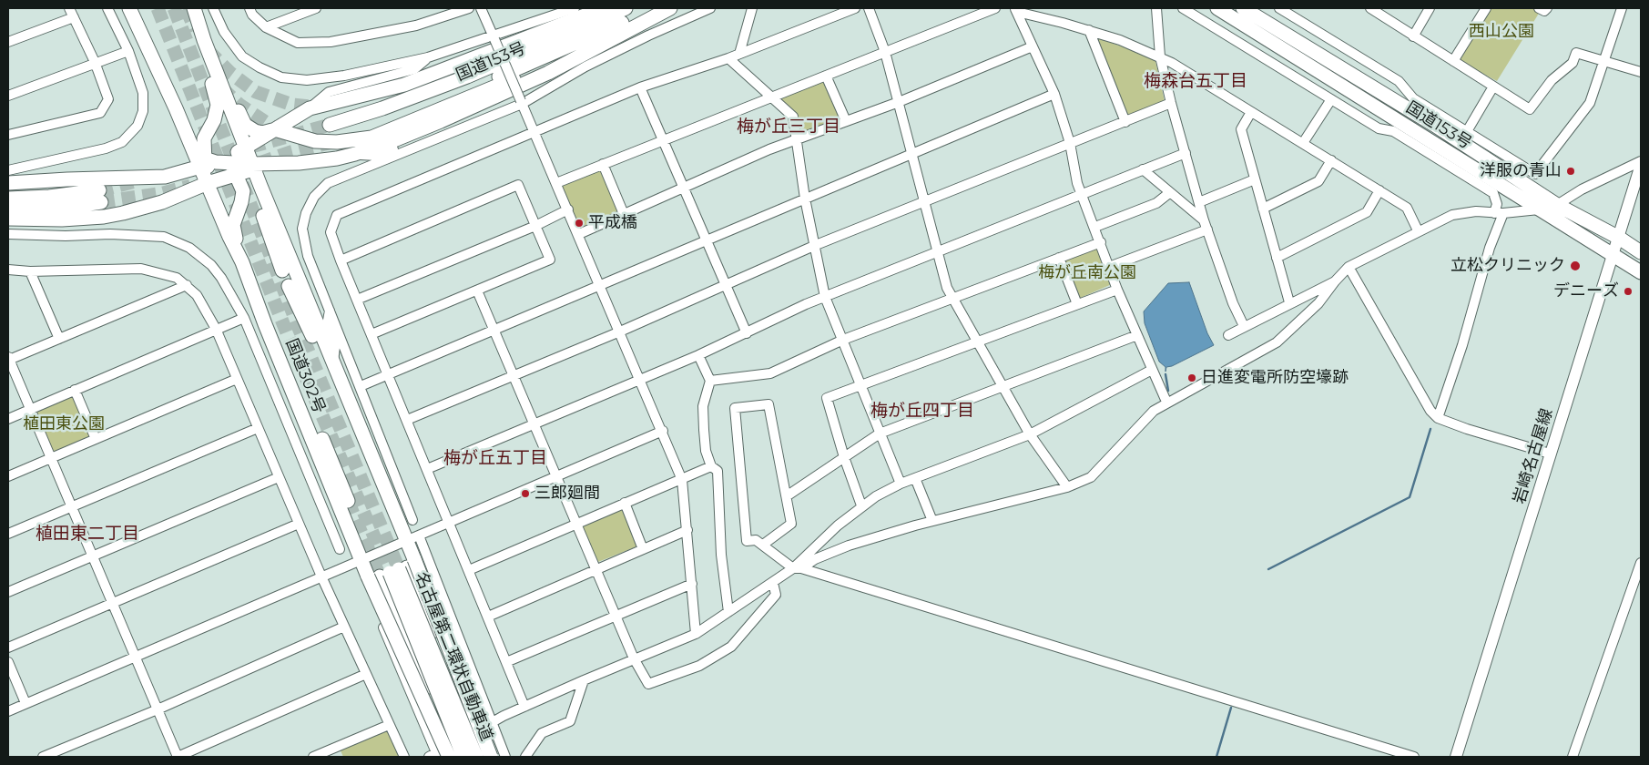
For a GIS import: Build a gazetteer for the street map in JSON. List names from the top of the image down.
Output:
{
  "streets": {
    "highway": ["国道153号", "国道302号", "名古屋第二環状自動車道"],
    "main road": ["岩崎名古屋線"]
  },
  "crossings": [
    ["国道153号", "岩崎名古屋線"],
    ["国道302号", "名古屋第二環状自動車道"]
  ],
  "districts": [
    "梅森台五丁目",
    "梅が丘三丁目",
    "梅が丘四丁目",
    "梅が丘五丁目",
    "植田東二丁目"
  ],
  "parks": ["西山公園", "梅が丘南公園", "植田東公園"],
  "places": [
    "洋服の青山",
    "平成橋",
    "立松クリニック",
    "デニーズ",
    "日進変電所防空壕跡",
    "三郎廻間"
  ]
}
